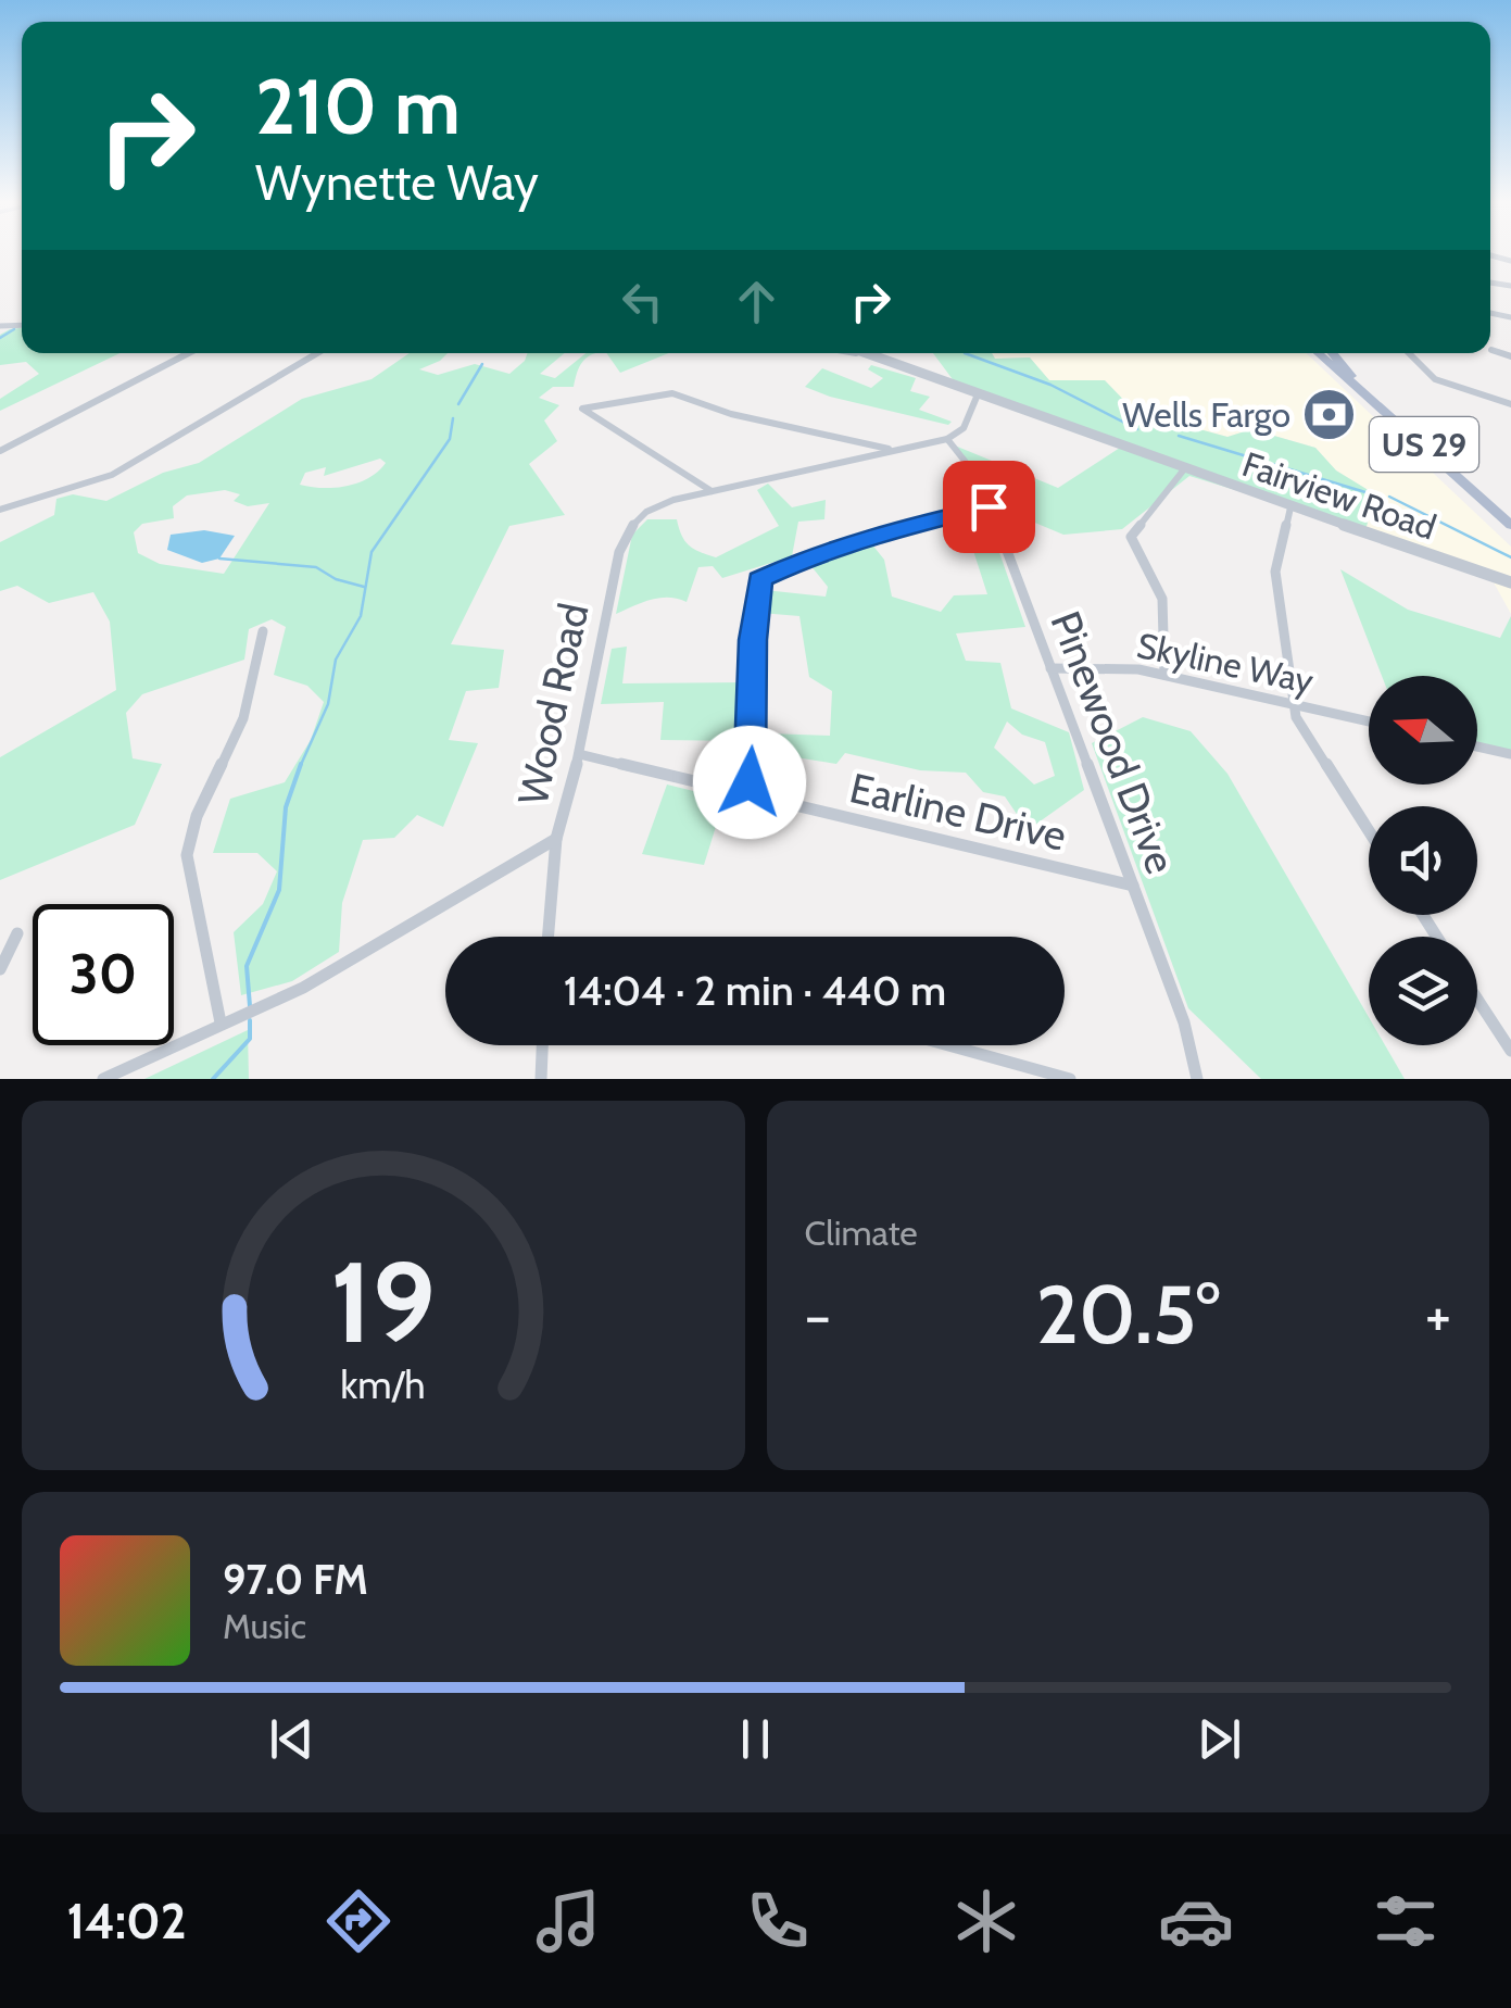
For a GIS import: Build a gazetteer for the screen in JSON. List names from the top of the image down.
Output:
{
  "streets": {
    "main road": ["US 29"],
    "street": [
      "Fairview Road",
      "Skyline Way",
      "Wood Road",
      "Pinewood Drive",
      "Earline Drive"
    ]
  },
  "crossings": [
    ["Skyline Way", "Pinewood Drive"],
    ["Wood Road", "Pinewood Drive"],
    ["Wood Road", "Earline Drive"],
    ["Pinewood Drive", "Earline Drive"]
  ],
  "places": {
    "bank": ["Wells Fargo"]
  },
  "north": "left",
  "page": {
    "turn": ["210 m", "Wynette Way"],
    "limit": "30",
    "trip": "14:04 · 2 min · 440 m",
    "tile": "Climate",
    "heat": ["−", "20.5°", "+"],
    "song": ["97.0 FM", "Music"],
    "tabs": "14:02",
    "gauge": ["19", "km/h"]
  }
}
